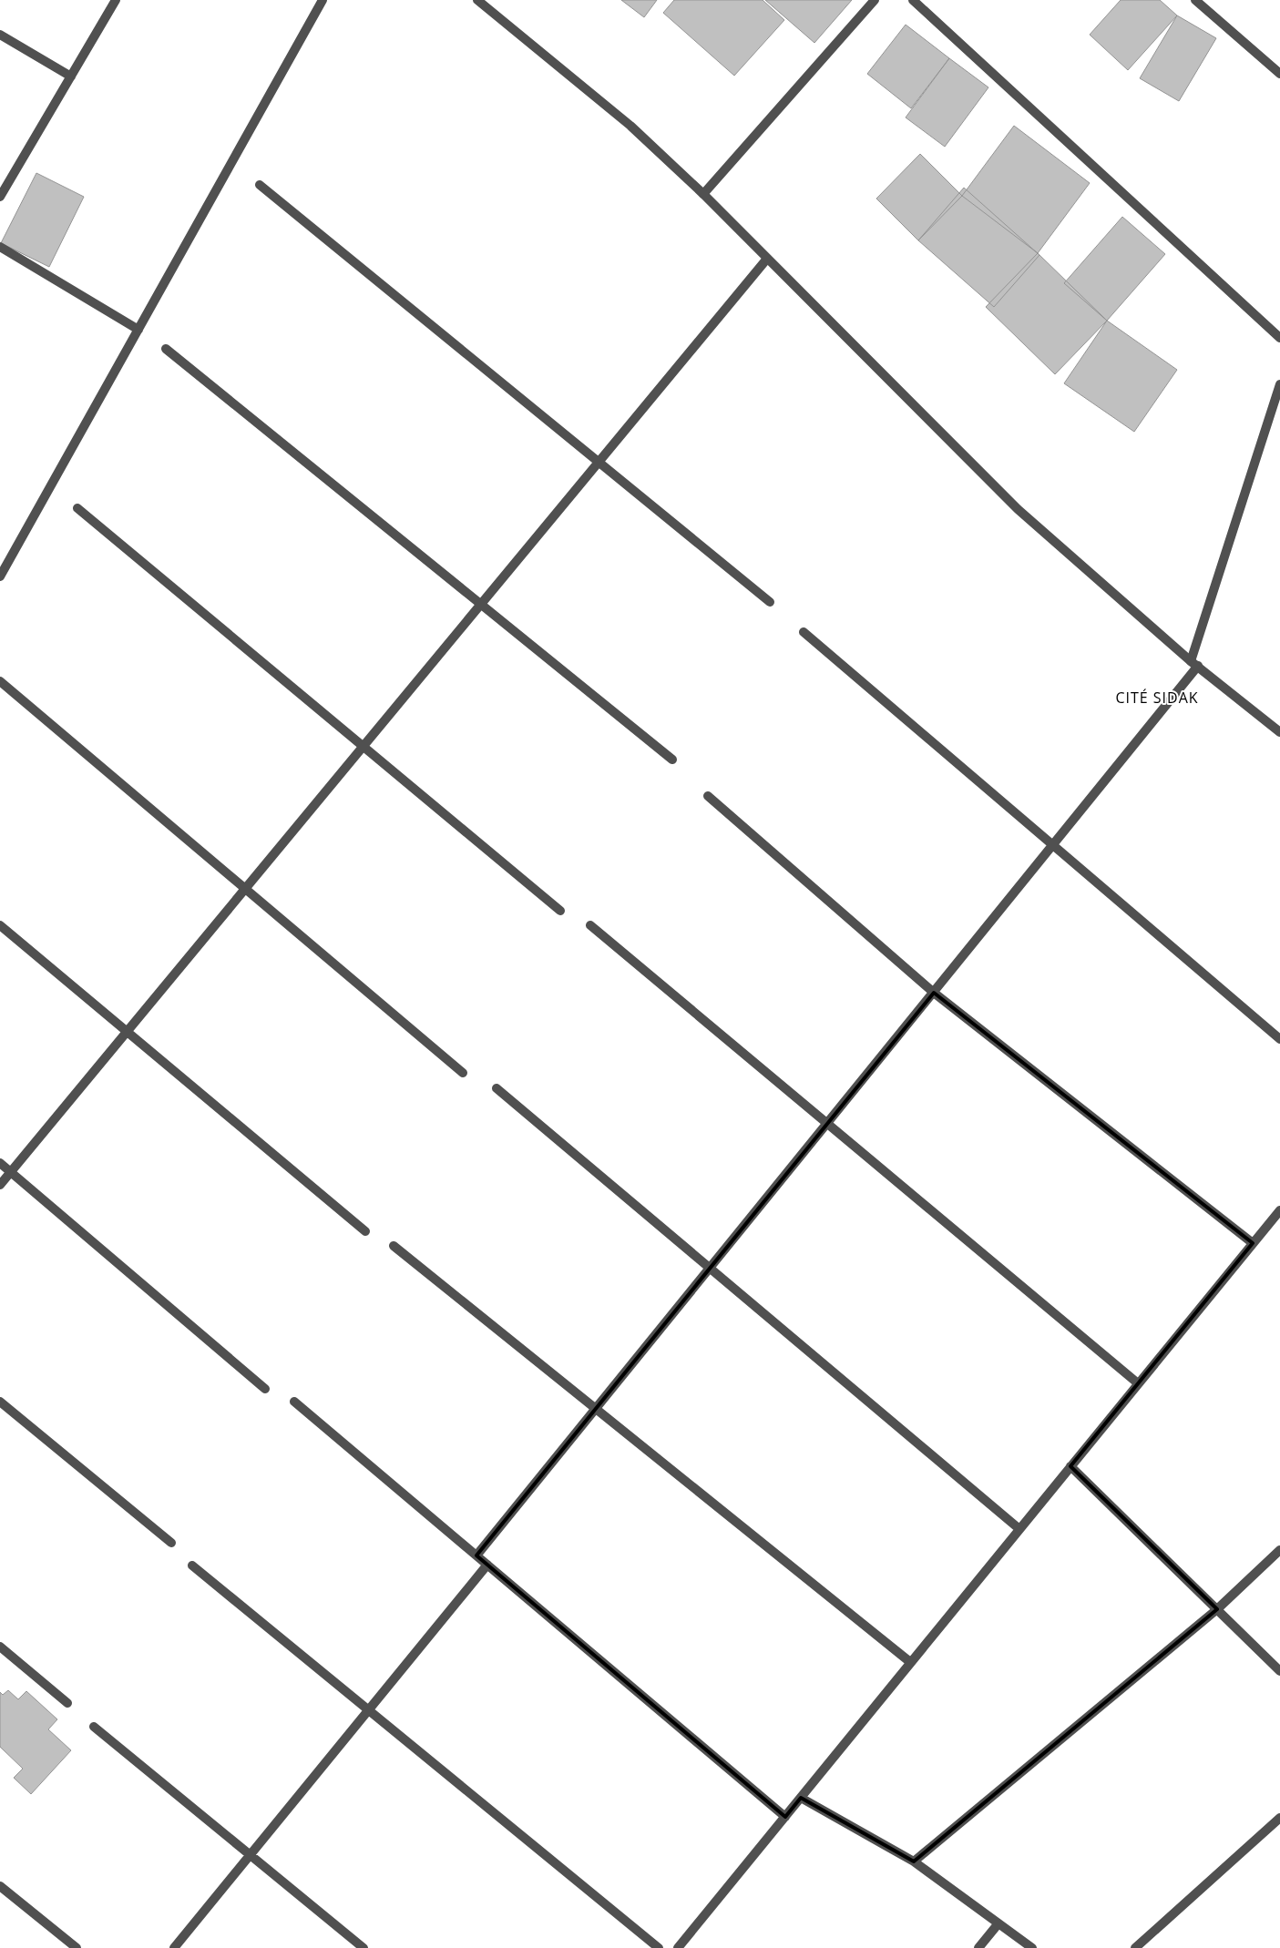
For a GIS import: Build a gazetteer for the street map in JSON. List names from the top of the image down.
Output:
{
  "districts": ["CITÉ SIDAK"]
}
